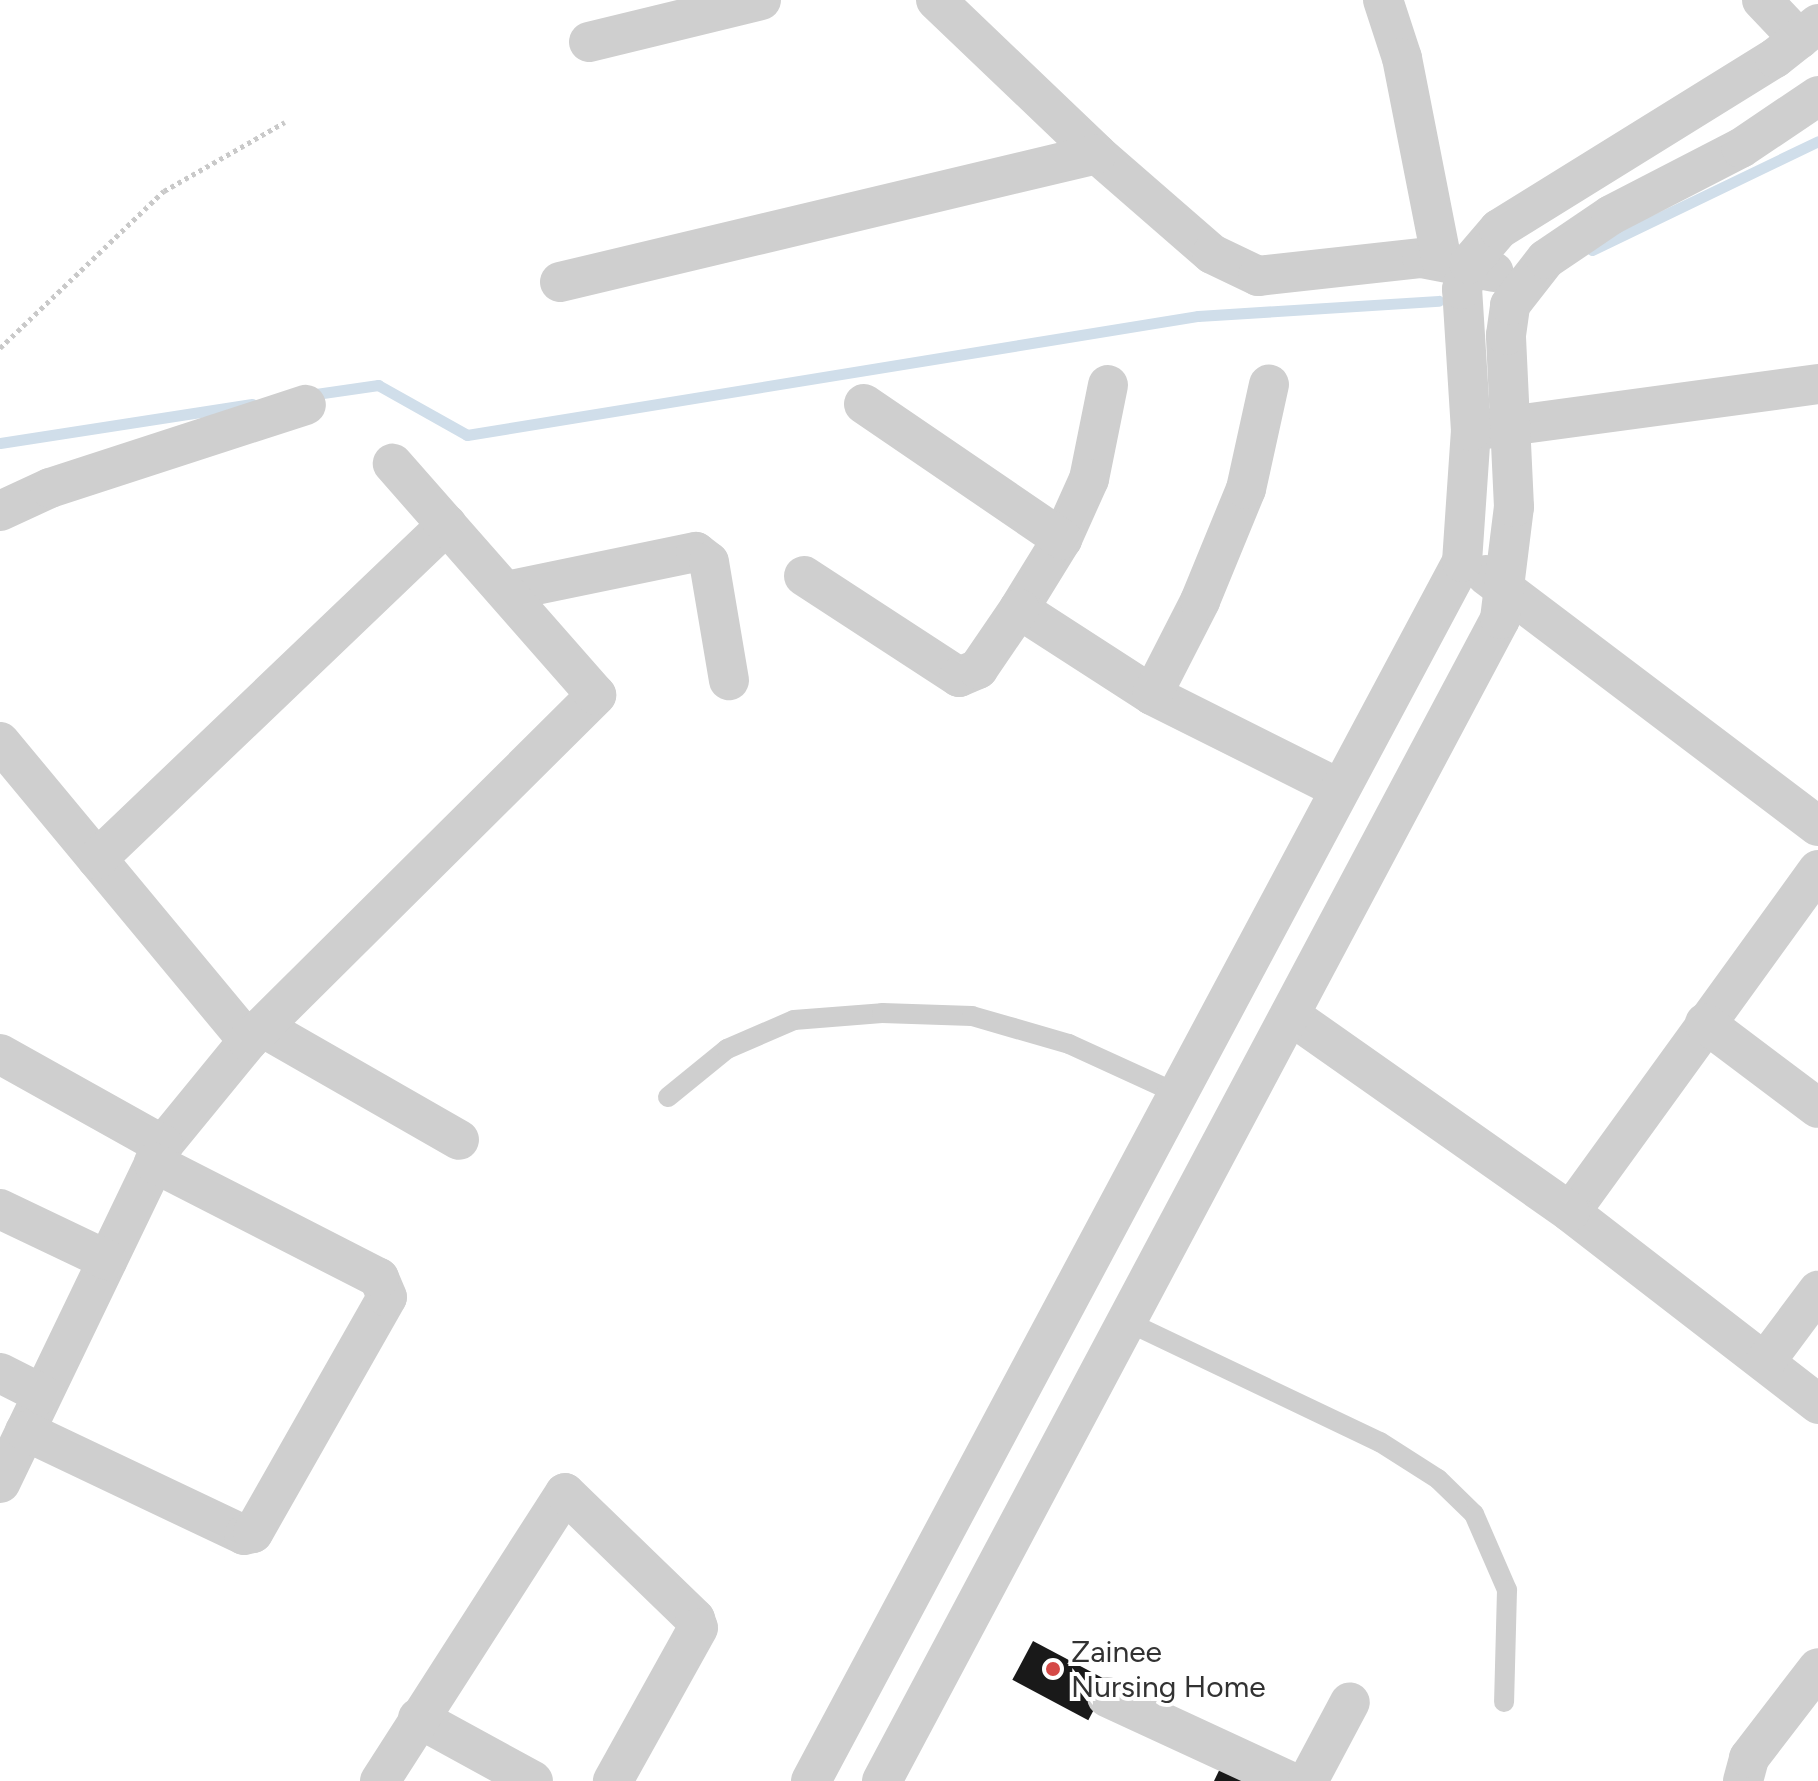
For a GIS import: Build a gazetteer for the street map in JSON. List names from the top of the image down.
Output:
{
  "places": ["Zainee Nursing Home"]
}
